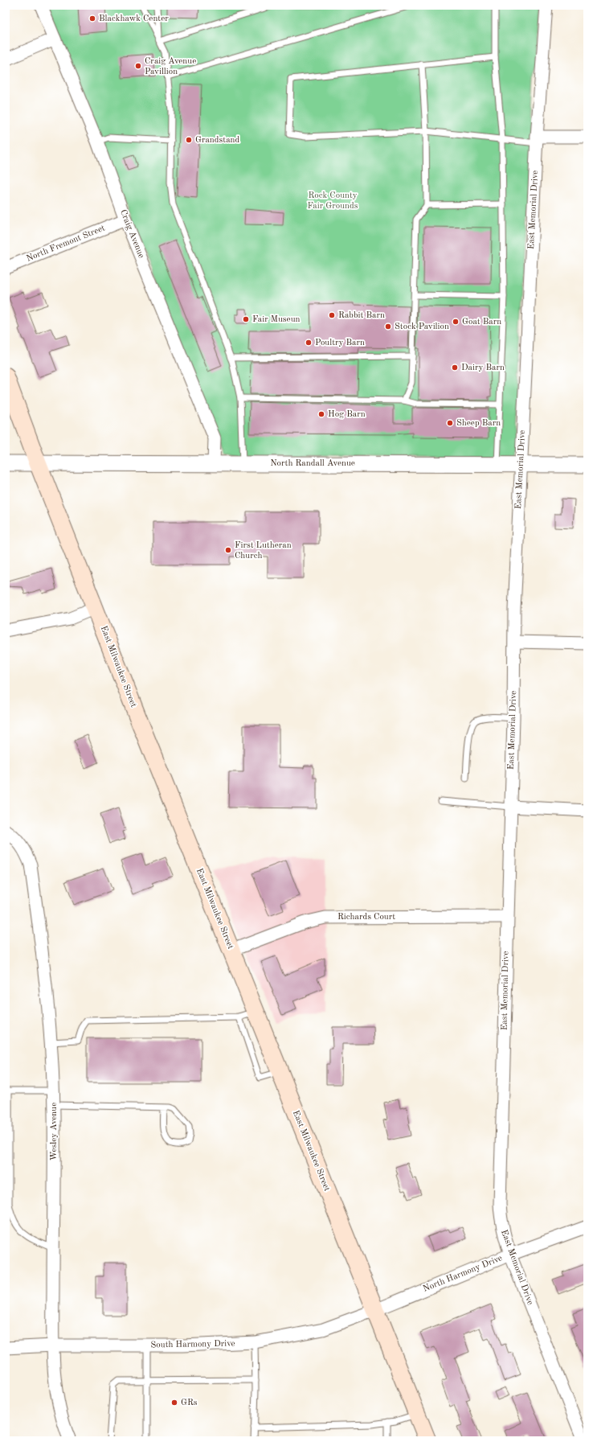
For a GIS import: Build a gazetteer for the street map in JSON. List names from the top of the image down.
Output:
{
  "streets": {
    "main road": ["East Milwaukee Street"],
    "street": [
      "East Memorial Drive",
      "Craig Avenue",
      "North Fremont Street",
      "North Randall Avenue",
      "Richards Court",
      "Wesley Avenue",
      "North Harmony Drive",
      "South Harmony Drive"
    ]
  },
  "crossings": [
    ["East Memorial Drive", "North Randall Avenue"],
    ["East Memorial Drive", "Richards Court"],
    ["East Memorial Drive", "North Harmony Drive"],
    ["Craig Avenue", "North Fremont Street"],
    ["Craig Avenue", "North Randall Avenue"],
    ["North Randall Avenue", "East Milwaukee Street"],
    ["East Milwaukee Street", "Richards Court"],
    ["East Milwaukee Street", "North Harmony Drive"],
    ["East Milwaukee Street", "South Harmony Drive"],
    ["Wesley Avenue", "South Harmony Drive"],
    ["North Harmony Drive", "South Harmony Drive"]
  ],
  "parks": ["Rock County Fair Grounds"],
  "places": [
    "Blackhawk Center",
    "Craig Avenue Pavillion",
    "Grandstand",
    "Rabbit Barn",
    "Fair Museun",
    "Goat Barn",
    "Stock Pavilion",
    "Poultry Barn",
    "Dairy Barn",
    "Hog Barn",
    "Sheep Barn",
    "First Lutheran Church",
    "GRs"
  ]
}
